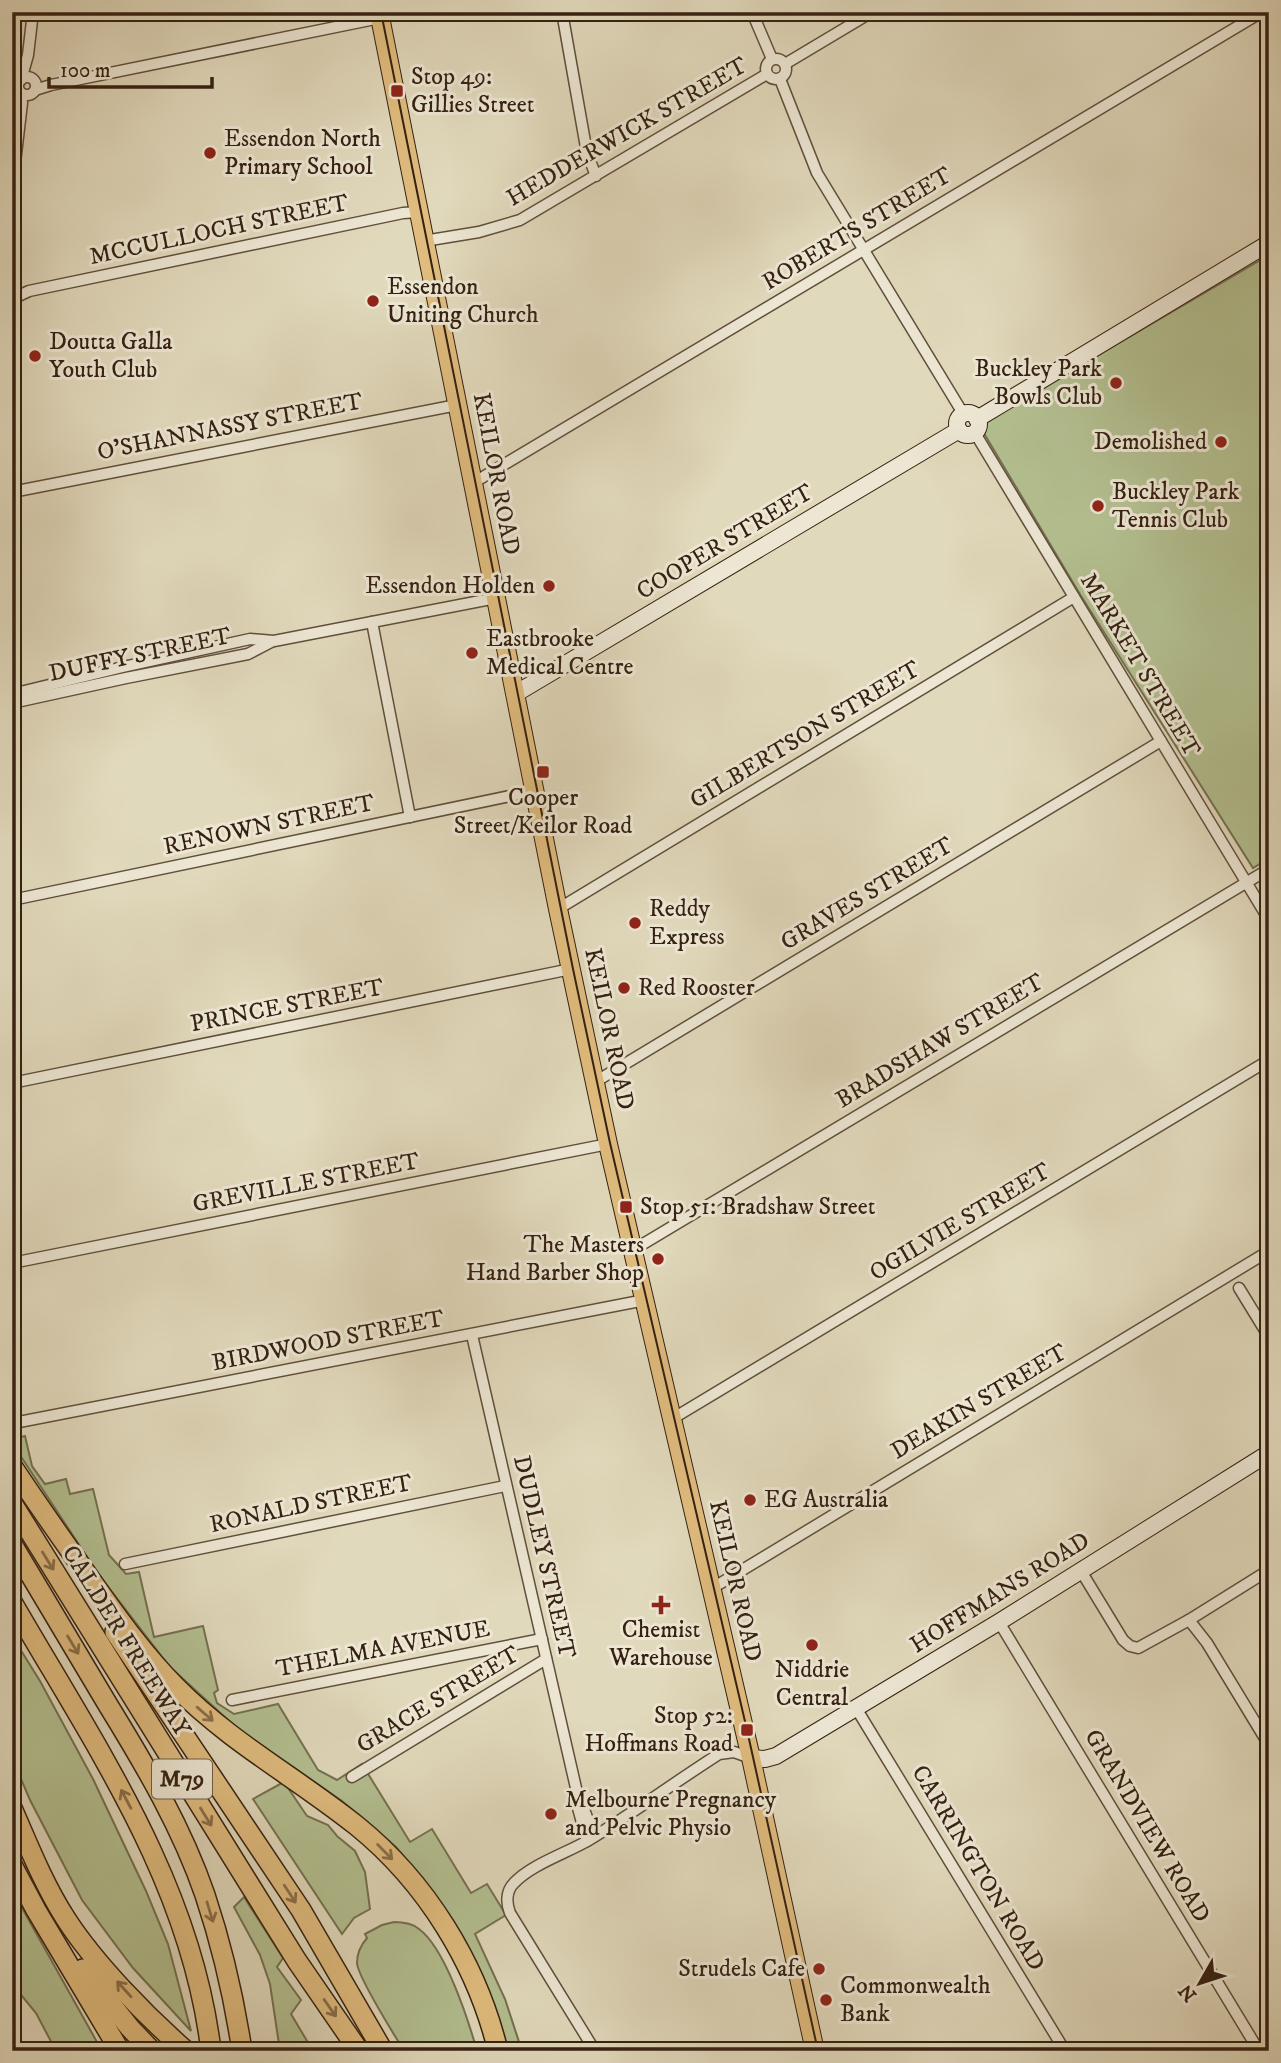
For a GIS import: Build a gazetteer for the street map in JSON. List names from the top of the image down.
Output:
{
  "streets": {
    "highway": ["CALDER FREEWAY", "M79"],
    "main road": ["KEILOR ROAD"],
    "street": [
      "HEDDERWICK STREET",
      "ROBERTS STREET",
      "MCCULLOCH STREET",
      "O'SHANNASSY STREET",
      "COOPER STREET",
      "DUFFY STREET",
      "MARKET STREET",
      "GILBERTSON STREET",
      "RENOWN STREET",
      "GRAVES STREET",
      "PRINCE STREET",
      "BRADSHAW STREET",
      "GREVILLE STREET",
      "OGILVIE STREET",
      "BIRDWOOD STREET",
      "DEAKIN STREET",
      "RONALD STREET",
      "DUDLEY STREET",
      "HOFFMANS ROAD",
      "THELMA AVENUE",
      "GRACE STREET",
      "GRANDVIEW ROAD",
      "CARRINGTON ROAD"
    ]
  },
  "crossings": [
    ["HEDDERWICK STREET", "KEILOR ROAD"],
    ["HEDDERWICK STREET", "MARKET STREET"],
    ["ROBERTS STREET", "KEILOR ROAD"],
    ["ROBERTS STREET", "MARKET STREET"],
    ["MCCULLOCH STREET", "KEILOR ROAD"],
    ["O'SHANNASSY STREET", "KEILOR ROAD"],
    ["KEILOR ROAD", "COOPER STREET"],
    ["KEILOR ROAD", "DUFFY STREET"],
    ["KEILOR ROAD", "GILBERTSON STREET"],
    ["KEILOR ROAD", "RENOWN STREET"],
    ["KEILOR ROAD", "GRAVES STREET"],
    ["KEILOR ROAD", "PRINCE STREET"],
    ["KEILOR ROAD", "BRADSHAW STREET"],
    ["KEILOR ROAD", "GREVILLE STREET"],
    ["KEILOR ROAD", "OGILVIE STREET"],
    ["KEILOR ROAD", "BIRDWOOD STREET"],
    ["KEILOR ROAD", "DEAKIN STREET"],
    ["KEILOR ROAD", "HOFFMANS ROAD"],
    ["COOPER STREET", "MARKET STREET"],
    ["MARKET STREET", "GILBERTSON STREET"],
    ["MARKET STREET", "GRAVES STREET"],
    ["MARKET STREET", "BRADSHAW STREET"],
    ["BIRDWOOD STREET", "DUDLEY STREET"],
    ["RONALD STREET", "DUDLEY STREET"],
    ["DUDLEY STREET", "THELMA AVENUE"],
    ["DUDLEY STREET", "GRACE STREET"],
    ["HOFFMANS ROAD", "GRANDVIEW ROAD"],
    ["HOFFMANS ROAD", "CARRINGTON ROAD"]
  ],
  "places": {
    "transit": [
      "Stop 49: Gillies Street",
      "Cooper Street/Keilor Road",
      "Stop 51: Bradshaw Street",
      "Stop 52: Hoffmans Road"
    ],
    "other": [
      "Essendon North Primary School",
      "Essendon Uniting Church",
      "Doutta Galla Youth Club",
      "Buckley Park Bowls Club",
      "Demolished",
      "Buckley Park Tennis Club",
      "Essendon Holden",
      "Eastbrooke Medical Centre",
      "Reddy Express",
      "Red Rooster",
      "The Masters Hand Barber Shop",
      "EG Australia",
      "Niddrie Central",
      "Melbourne Pregnancy and Pelvic Physio",
      "Strudels Cafe",
      "Commonwealth Bank"
    ],
    "health": ["Chemist Warehouse"]
  },
  "scale_bar": "100 m",
  "north": "bottom left"
}
